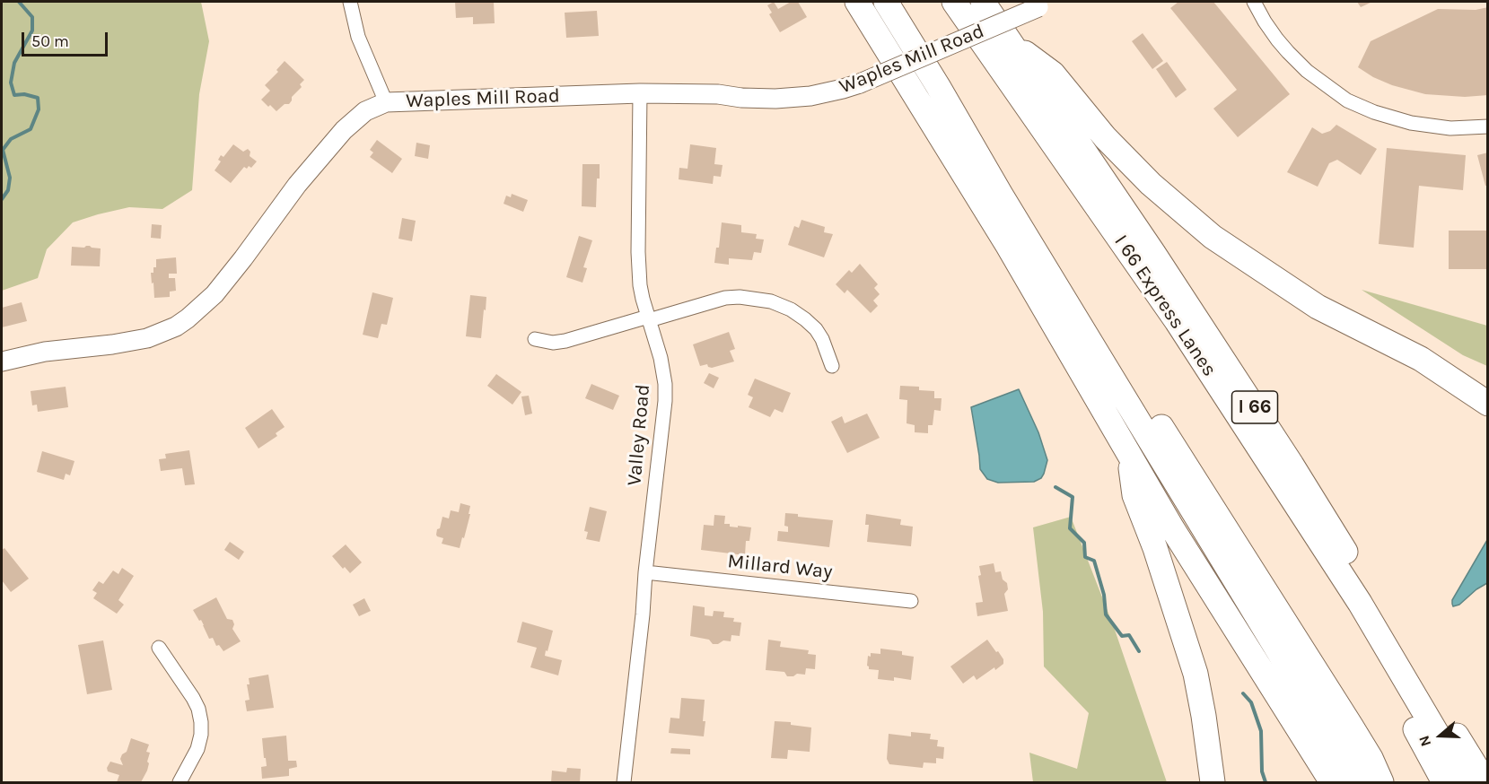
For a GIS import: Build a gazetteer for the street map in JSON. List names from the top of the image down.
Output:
{
  "streets": {
    "highway": ["I 66 Express Lanes", "I 66"],
    "main road": ["Waples Mill Road"],
    "street": ["Valley Road", "Millard Way"]
  },
  "crossings": [
    ["Waples Mill Road", "Valley Road"],
    ["Valley Road", "Millard Way"]
  ],
  "scale_bar": "50 m",
  "north": "left"
}
